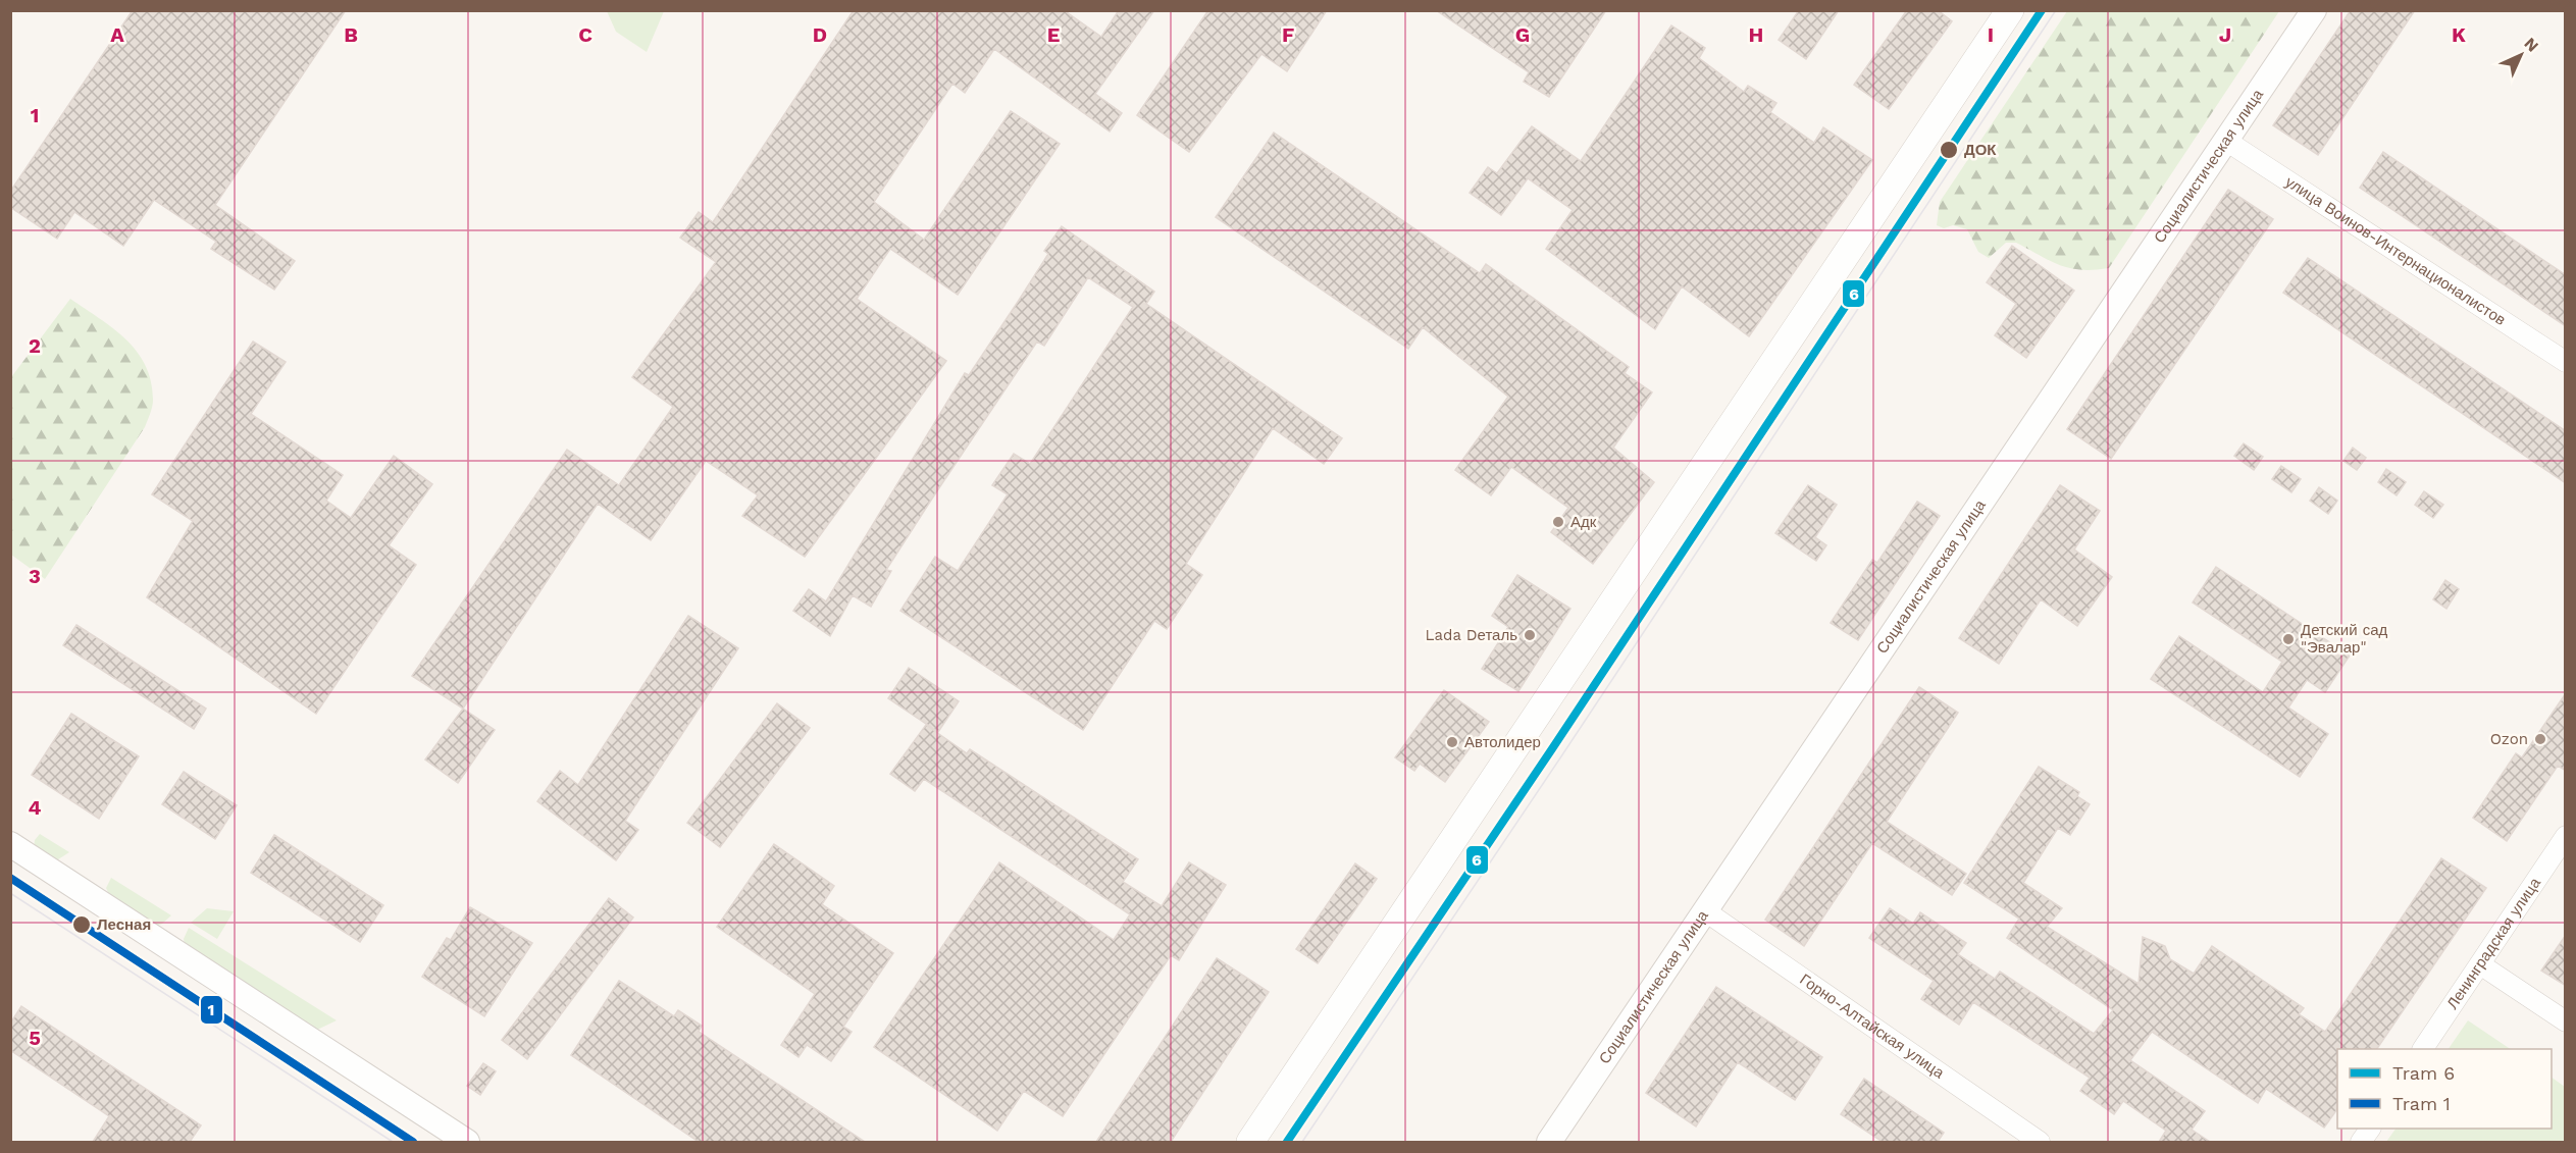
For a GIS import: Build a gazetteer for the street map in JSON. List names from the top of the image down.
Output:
{
  "streets": {
    "street": [
      "Социалистическая улица",
      "улица Воинов-Интернационалистов",
      "Ленинградская улица",
      "Горно-Алтайская улица"
    ]
  },
  "crossings": [
    ["Социалистическая улица", "улица Воинов-Интернационалистов"],
    ["Социалистическая улица", "Горно-Алтайская улица"]
  ],
  "places": [
    "ДОК",
    "Адк",
    "Lada Dеталь",
    "Детский сад \"Эвалар\"",
    "Ozon",
    "Автолидер",
    "Лесная"
  ],
  "lines": ["tram line 6", "tram line 1"],
  "legend": ["Tram 6", "Tram 1"],
  "north": "top right",
  "grid": {
    "columns": [
      "A",
      "B",
      "C",
      "D",
      "E",
      "F",
      "G",
      "H",
      "I",
      "J",
      "K"
    ],
    "rows": [
      "1",
      "2",
      "3",
      "4",
      "5"
    ]
  }
}
